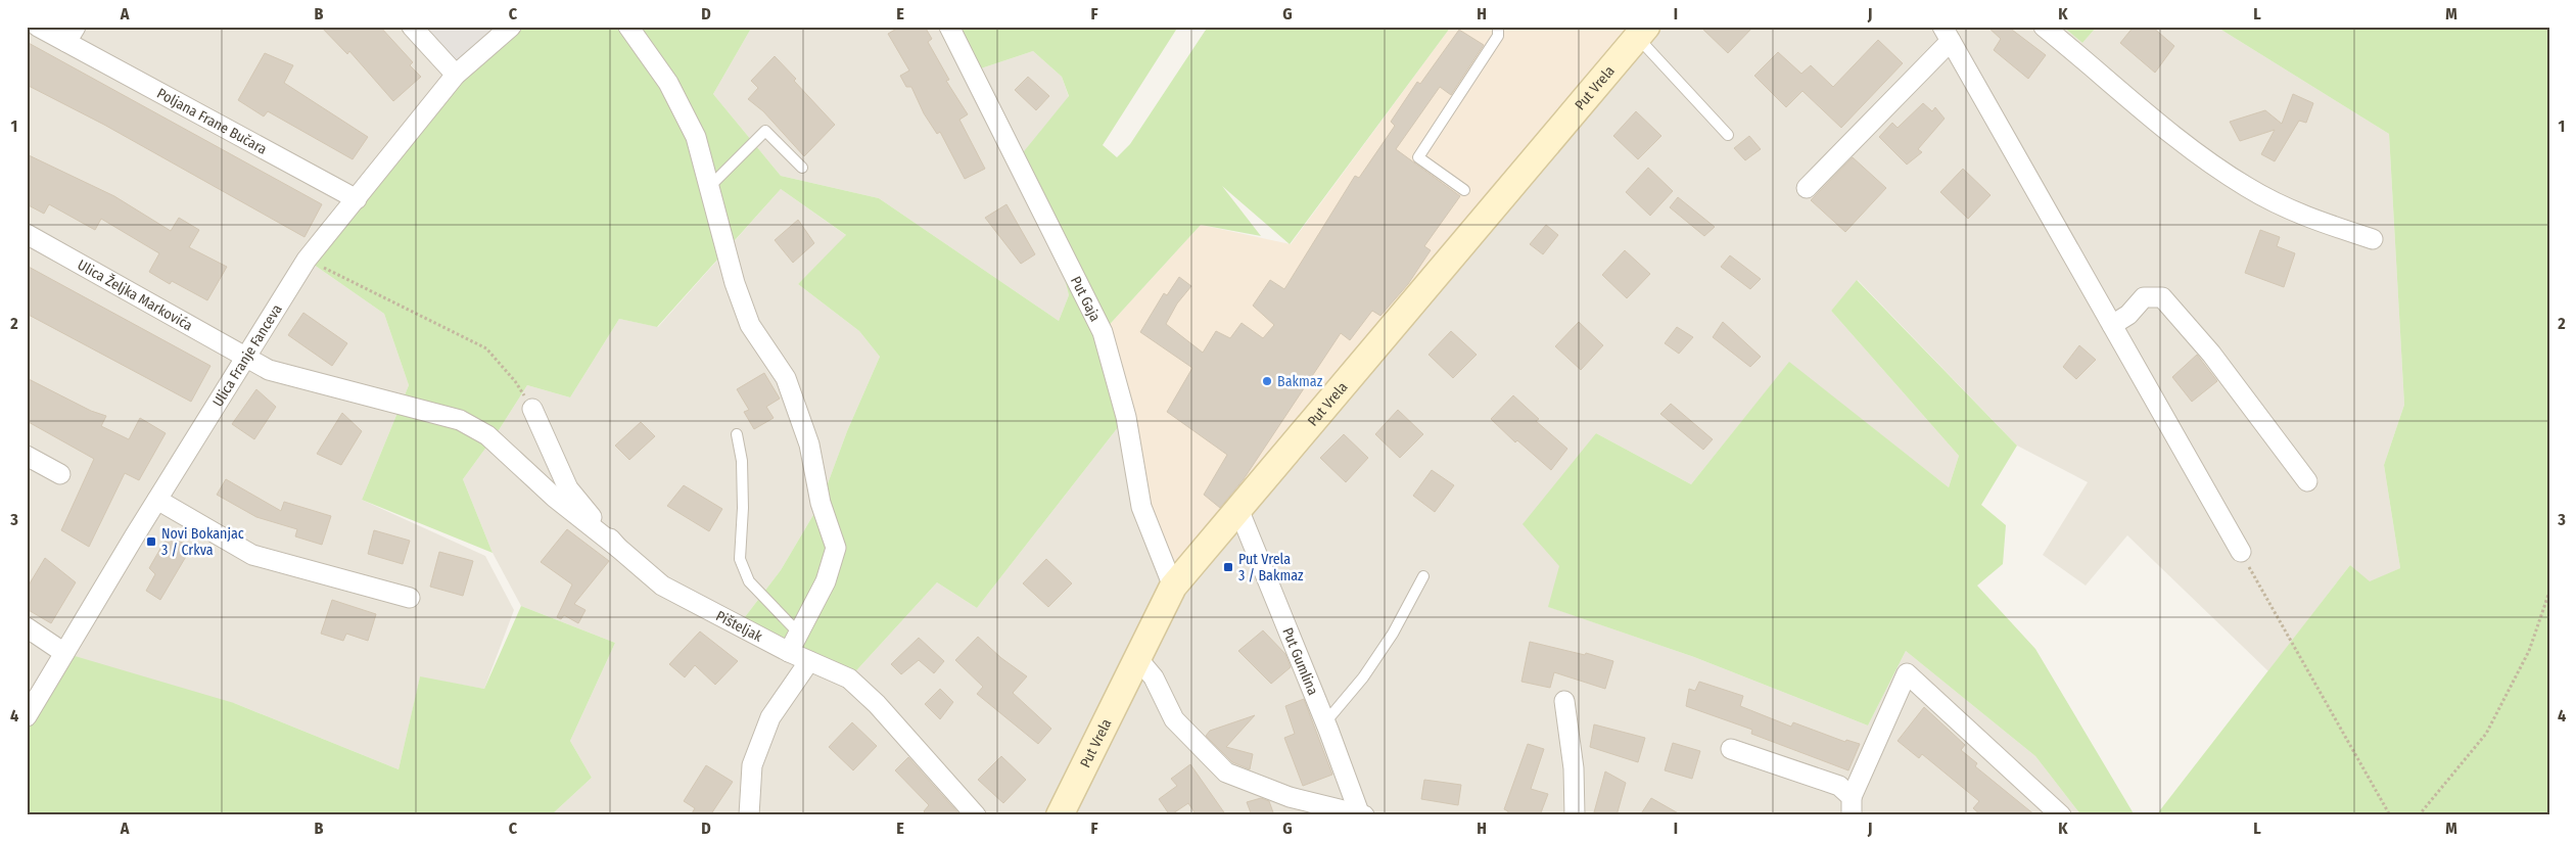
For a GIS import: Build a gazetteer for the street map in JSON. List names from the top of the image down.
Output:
{
  "streets": {
    "main road": ["Put Vrela"],
    "street": [
      "Poljana Frane Bučara",
      "Ulica Željka Markovića",
      "Put Gaja",
      "Ulica Franje Fanceva",
      "Pišteljak",
      "Put Gumlina"
    ]
  },
  "crossings": [
    ["Put Vrela", "Put Gaja"],
    ["Put Vrela", "Put Gumlina"],
    ["Poljana Frane Bučara", "Ulica Franje Fanceva"],
    ["Ulica Željka Markovića", "Ulica Franje Fanceva"],
    ["Ulica Željka Markovića", "Pišteljak"]
  ],
  "places": {
    "other": ["Bakmaz"],
    "transit": ["Novi Bokanjac 3 / Crkva", "Put Vrela 3 / Bakmaz"]
  },
  "grid": {
    "columns": [
      "A",
      "B",
      "C",
      "D",
      "E",
      "F",
      "G",
      "H",
      "I",
      "J",
      "K",
      "L",
      "M"
    ],
    "rows": [
      "1",
      "2",
      "3",
      "4"
    ]
  }
}
